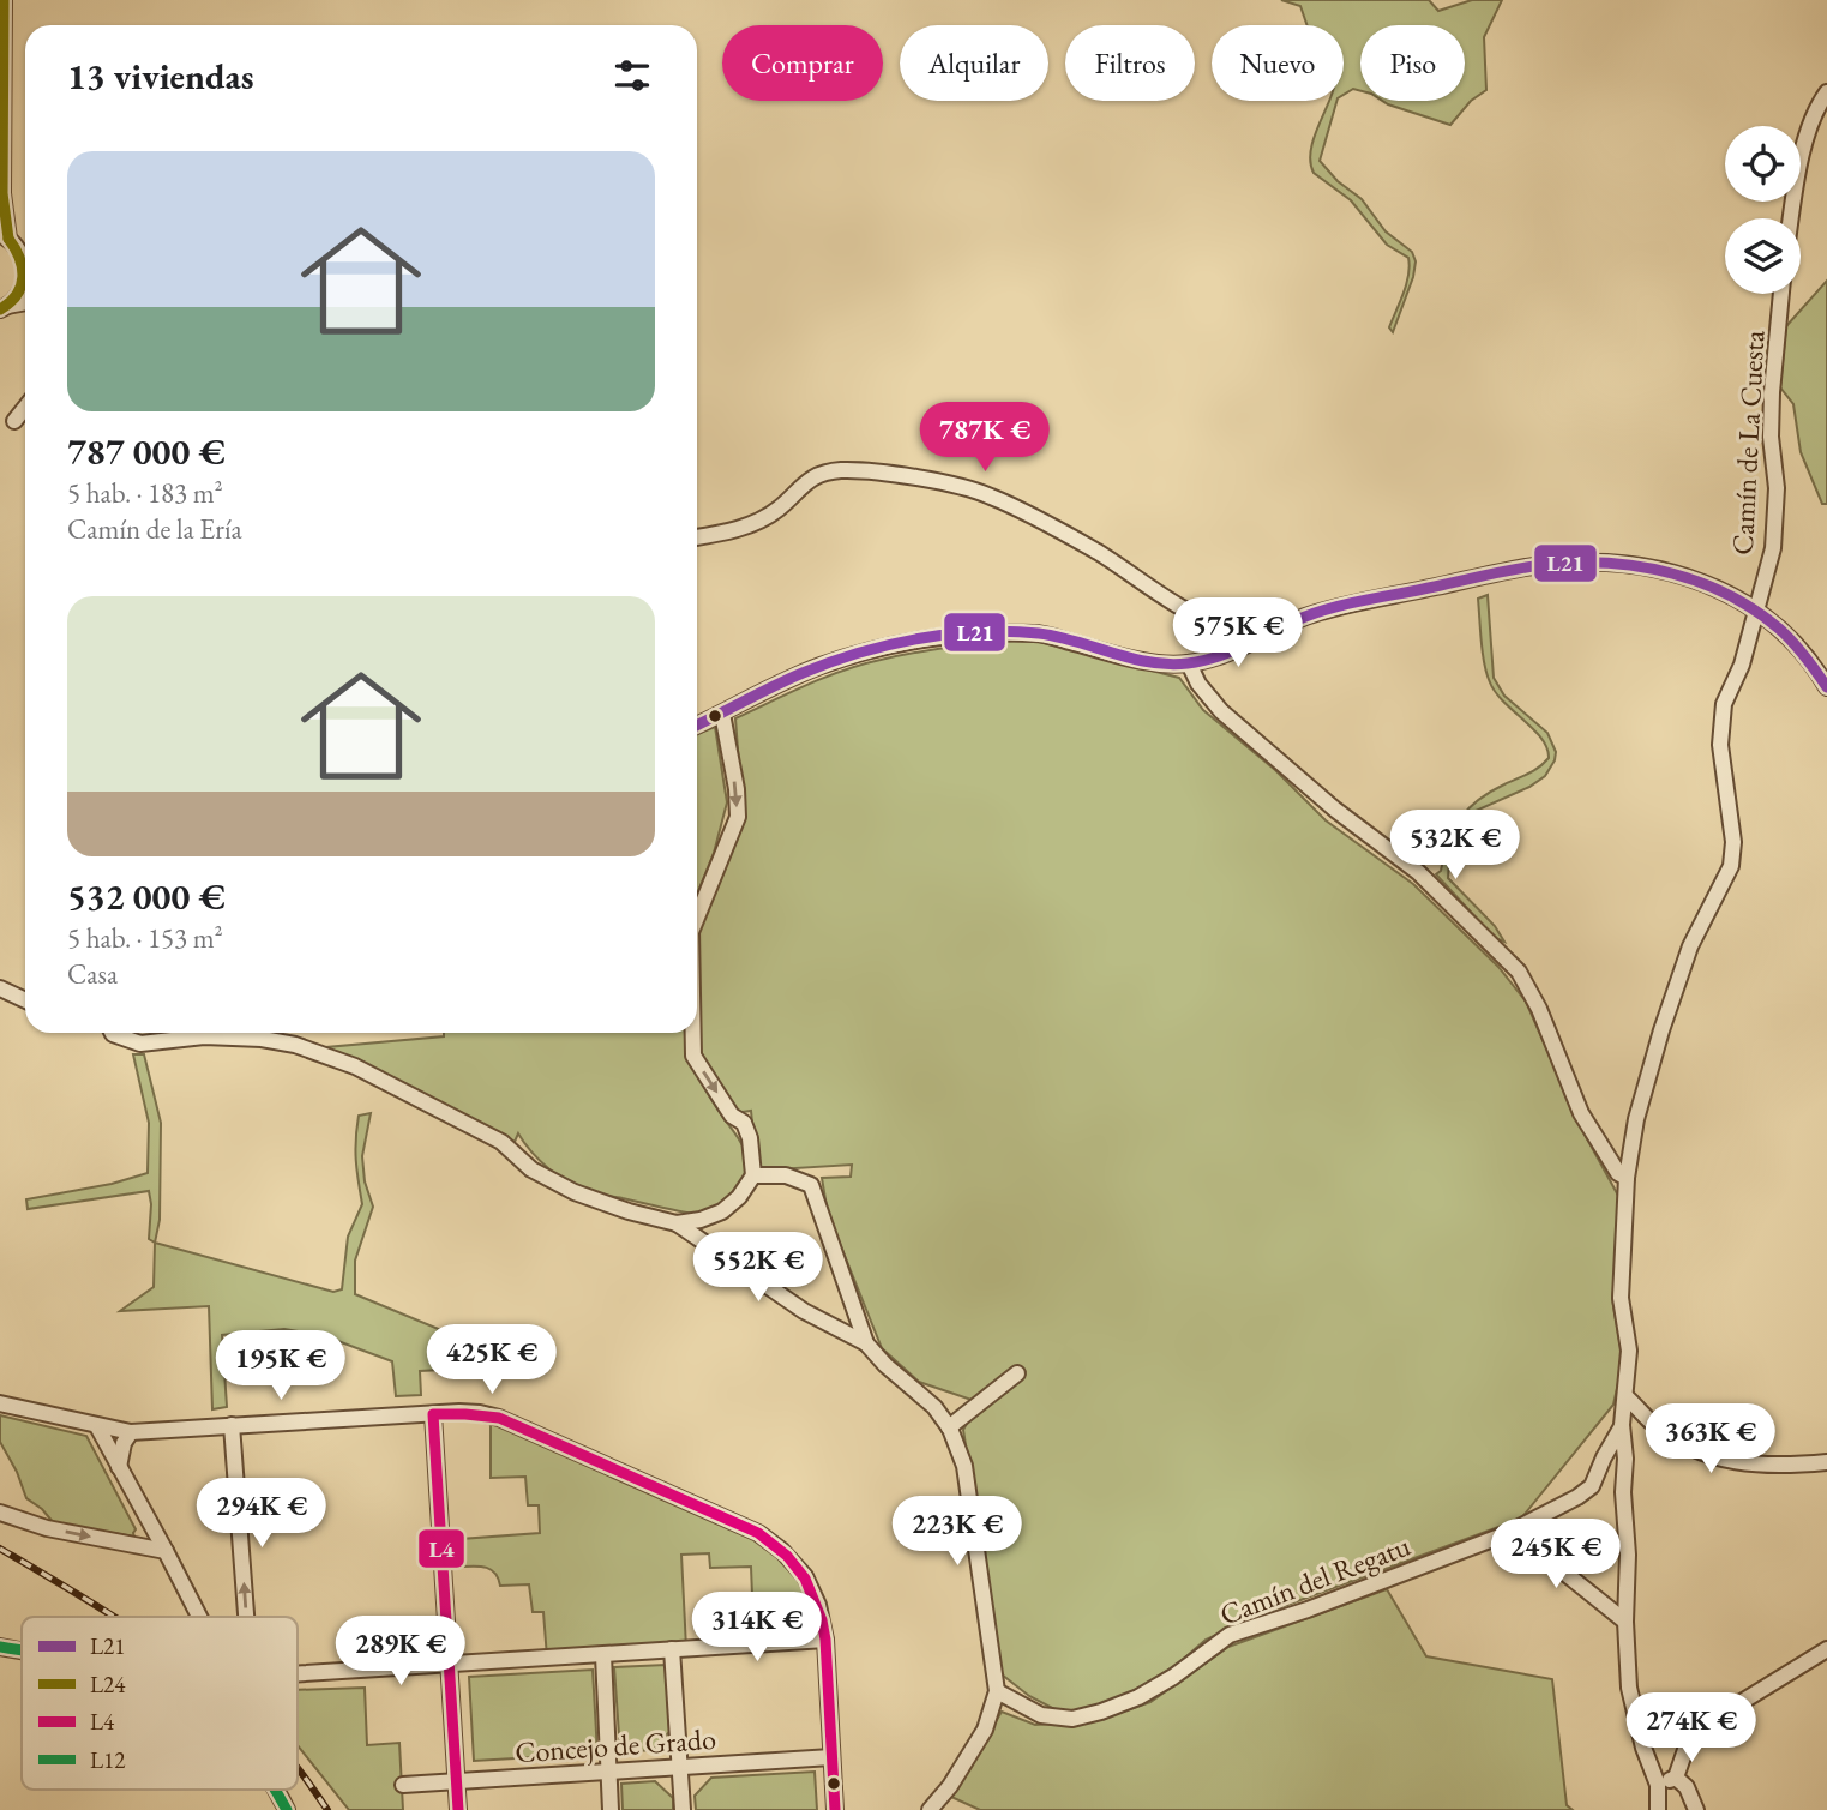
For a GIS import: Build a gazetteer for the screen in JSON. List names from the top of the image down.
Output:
{
  "streets": {
    "street": ["Camín de La Cuesta", "Camín del Regatu", "Concejo de Grado"]
  },
  "crossings": [
    ["Camín de La Cuesta", "Camín del Regatu"]
  ],
  "lines": [
    "transit line L24",
    "transit line L21",
    "transit line L4",
    "transit line L12"
  ],
  "legend": [
    "L21",
    "L24",
    "L4",
    "L12"
  ],
  "page": {
    "chip": [
      "Comprar",
      "Alquilar",
      "Filtros",
      "Nuevo",
      "Piso"
    ],
    "heading": "13 viviendas",
    "list": [
      {
        "name": "787 000 €",
        "note": "5 hab. · 183 m² · Camín de la Ería"
      },
      {
        "name": "532 000 €",
        "note": "5 hab. · 153 m² · Casa"
      }
    ],
    "price": [
      "787K €",
      "575K €",
      "532K €",
      "552K €",
      "425K €",
      "195K €",
      "363K €",
      "294K €",
      "223K €",
      "245K €",
      "314K €",
      "289K €",
      "274K €"
    ]
  }
}
